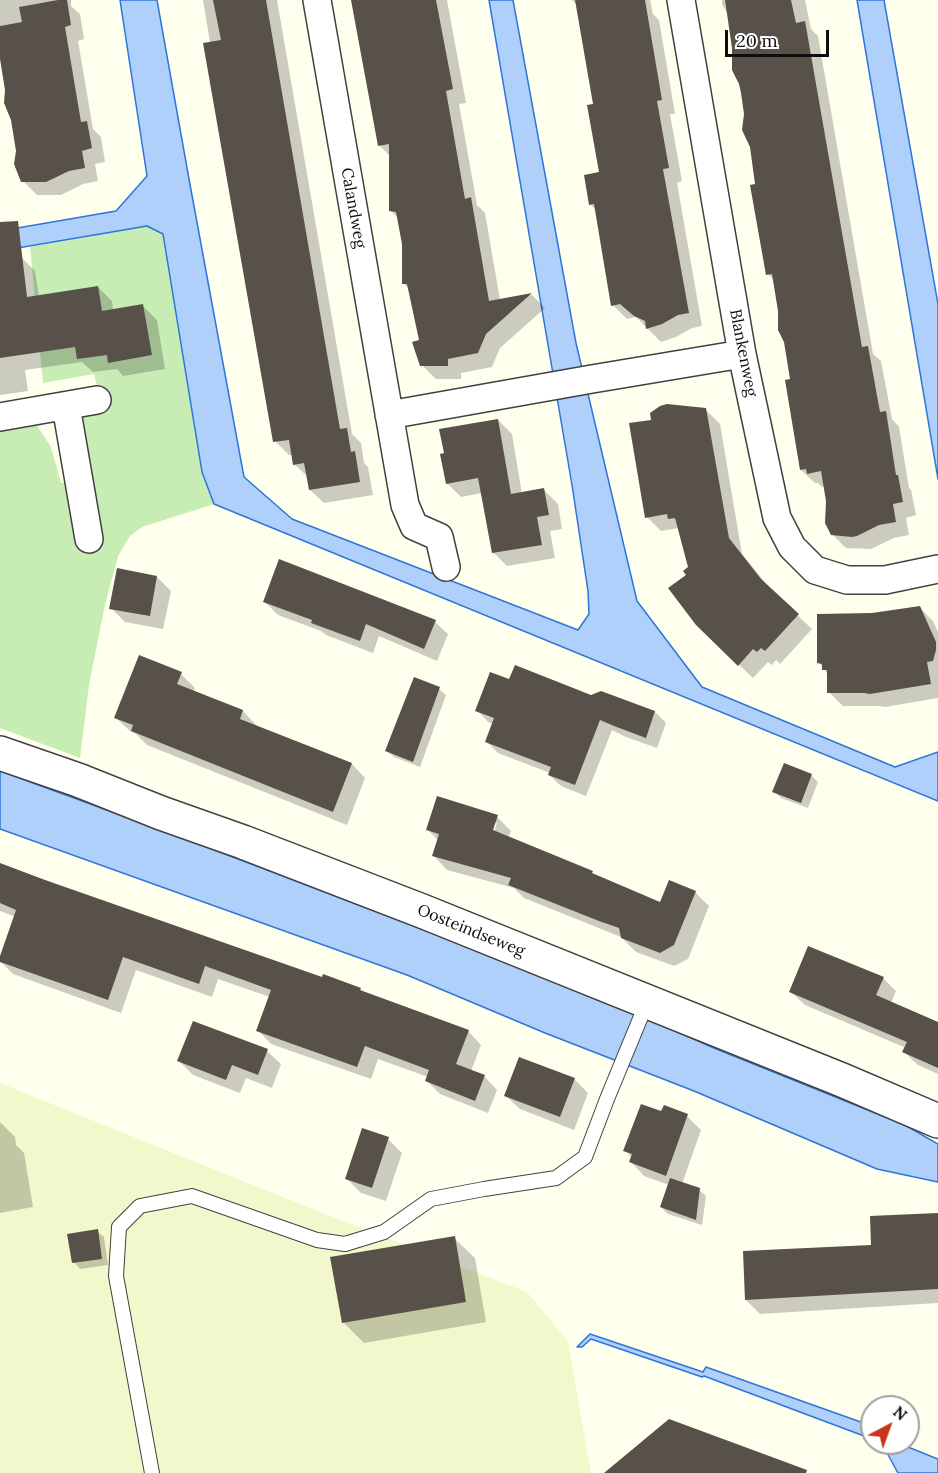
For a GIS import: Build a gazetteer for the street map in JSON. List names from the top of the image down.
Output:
{
  "streets": {
    "street": ["Calandweg", "Blankenweg", "Oosteindseweg"]
  },
  "scale_bar": "20 m",
  "north": "top right"
}
